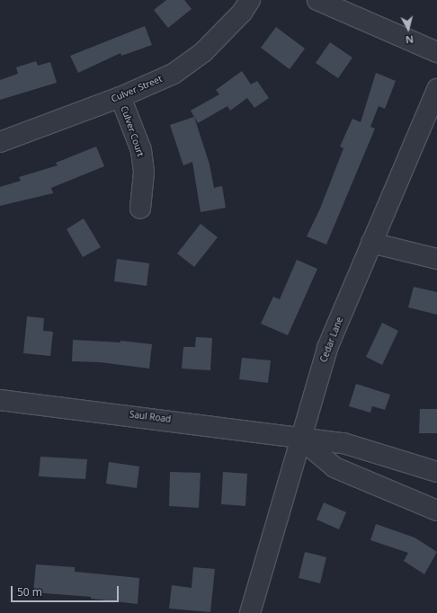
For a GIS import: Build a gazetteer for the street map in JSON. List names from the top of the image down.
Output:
{
  "streets": {
    "street": [
      "Culver Street",
      "Culver Court",
      "Cedar Lane",
      "Saul Road"
    ]
  },
  "crossings": [
    ["Culver Street", "Culver Court"],
    ["Cedar Lane", "Saul Road"]
  ],
  "scale_bar": "50 m",
  "north": "bottom"
}
